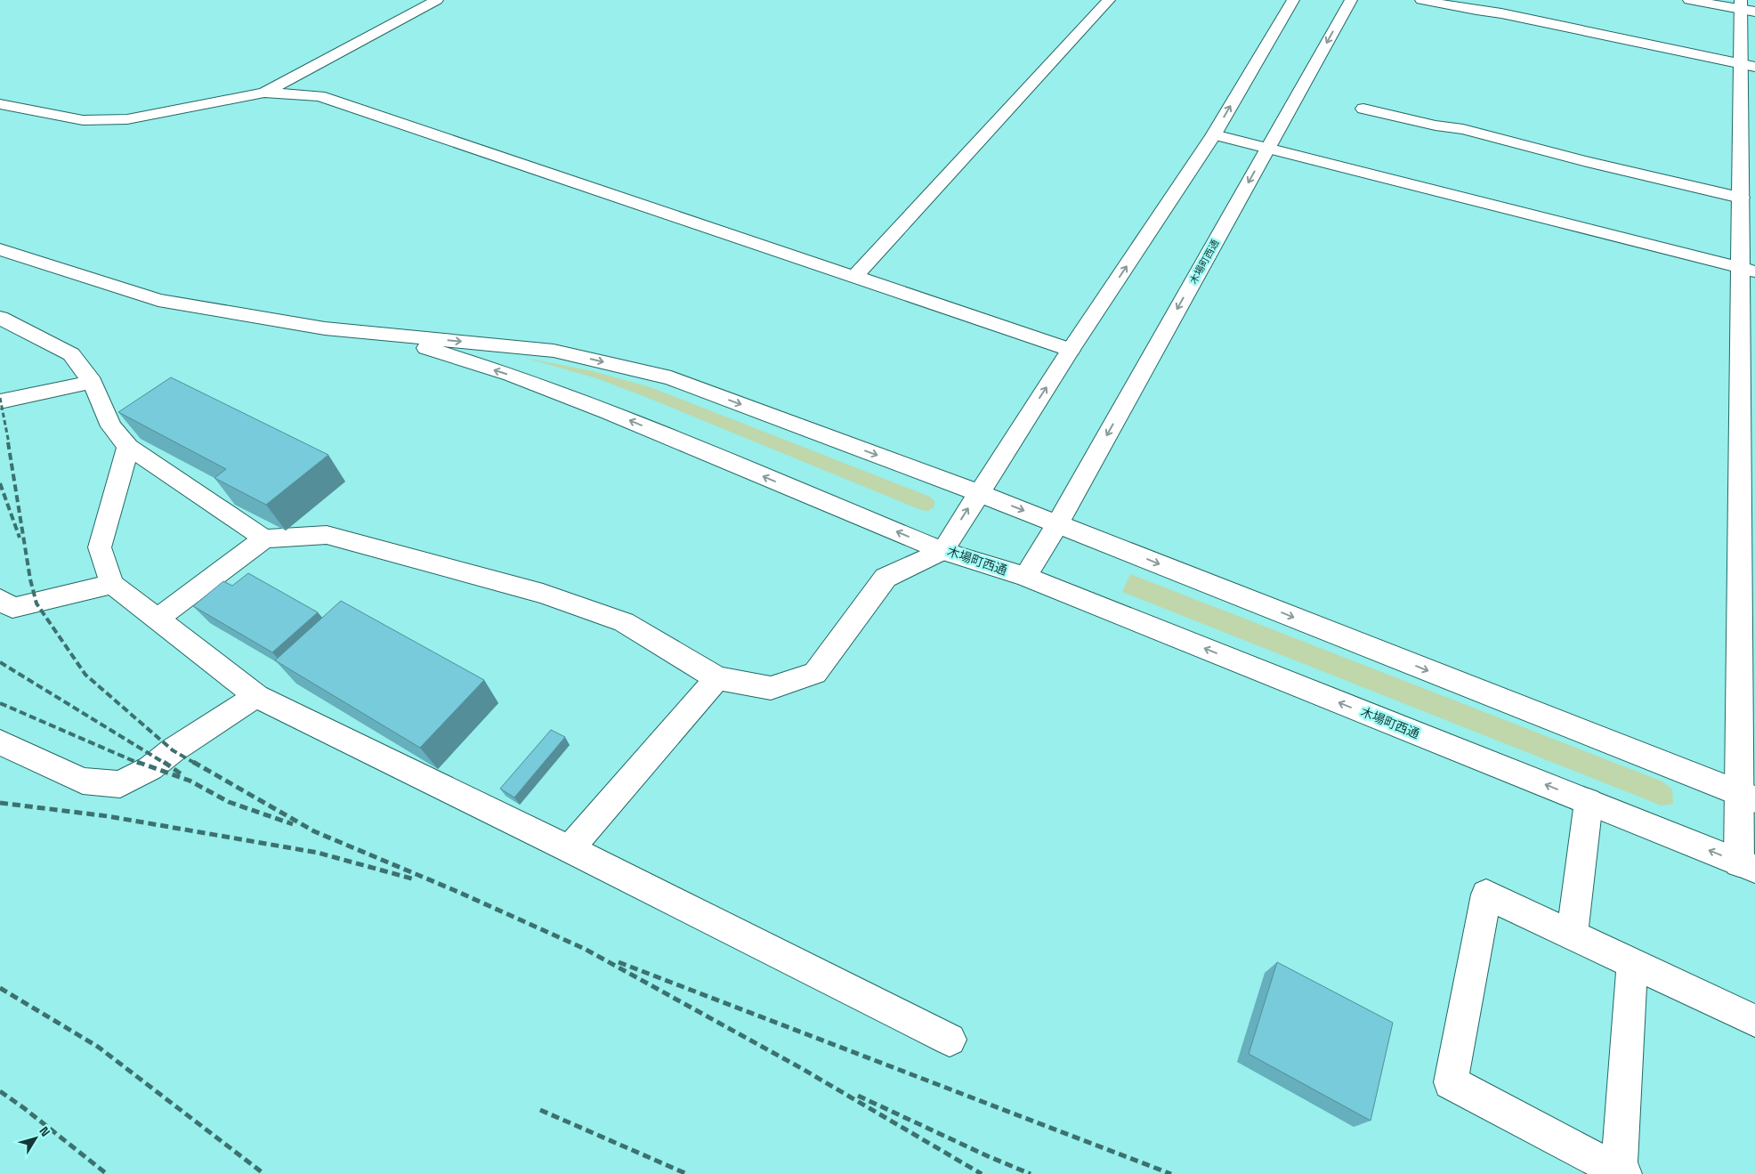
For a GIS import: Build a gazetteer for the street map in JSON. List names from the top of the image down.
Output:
{
  "streets": {
    "street": ["木場町西通"]
  },
  "north": "top right"
}
